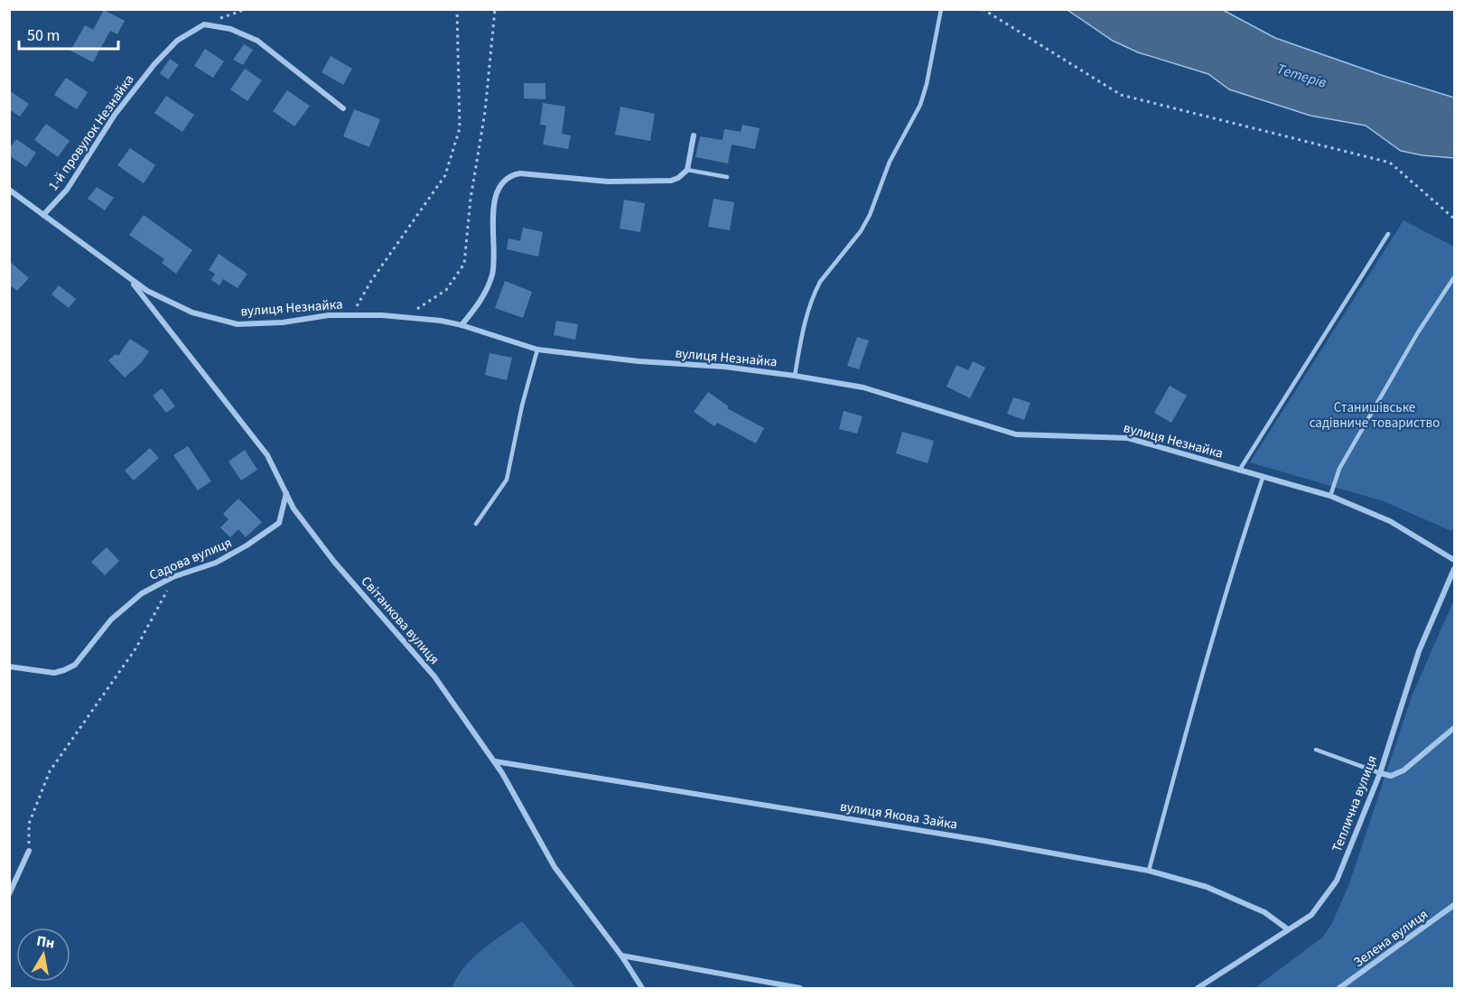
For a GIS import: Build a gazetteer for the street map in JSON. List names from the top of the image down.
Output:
{
  "streets": {
    "street": [
      "1-й провулок Незнайка",
      "вулиця Незнайка",
      "Садова вулиця",
      "Світанкова вулиця",
      "Теплична вулиця",
      "вулиця Якова Зайка",
      "Зелена вулиця"
    ]
  },
  "crossings": [
    ["1-й провулок Незнайка", "вулиця Незнайка"],
    ["вулиця Незнайка", "Світанкова вулиця"],
    ["Садова вулиця", "Світанкова вулиця"],
    ["Світанкова вулиця", "вулиця Якова Зайка"],
    ["Теплична вулиця", "вулиця Якова Зайка"]
  ],
  "water": ["Тетерів"],
  "parks": ["Станишівське садівниче товариство"],
  "scale_bar": "50 m",
  "north": "top"
}
